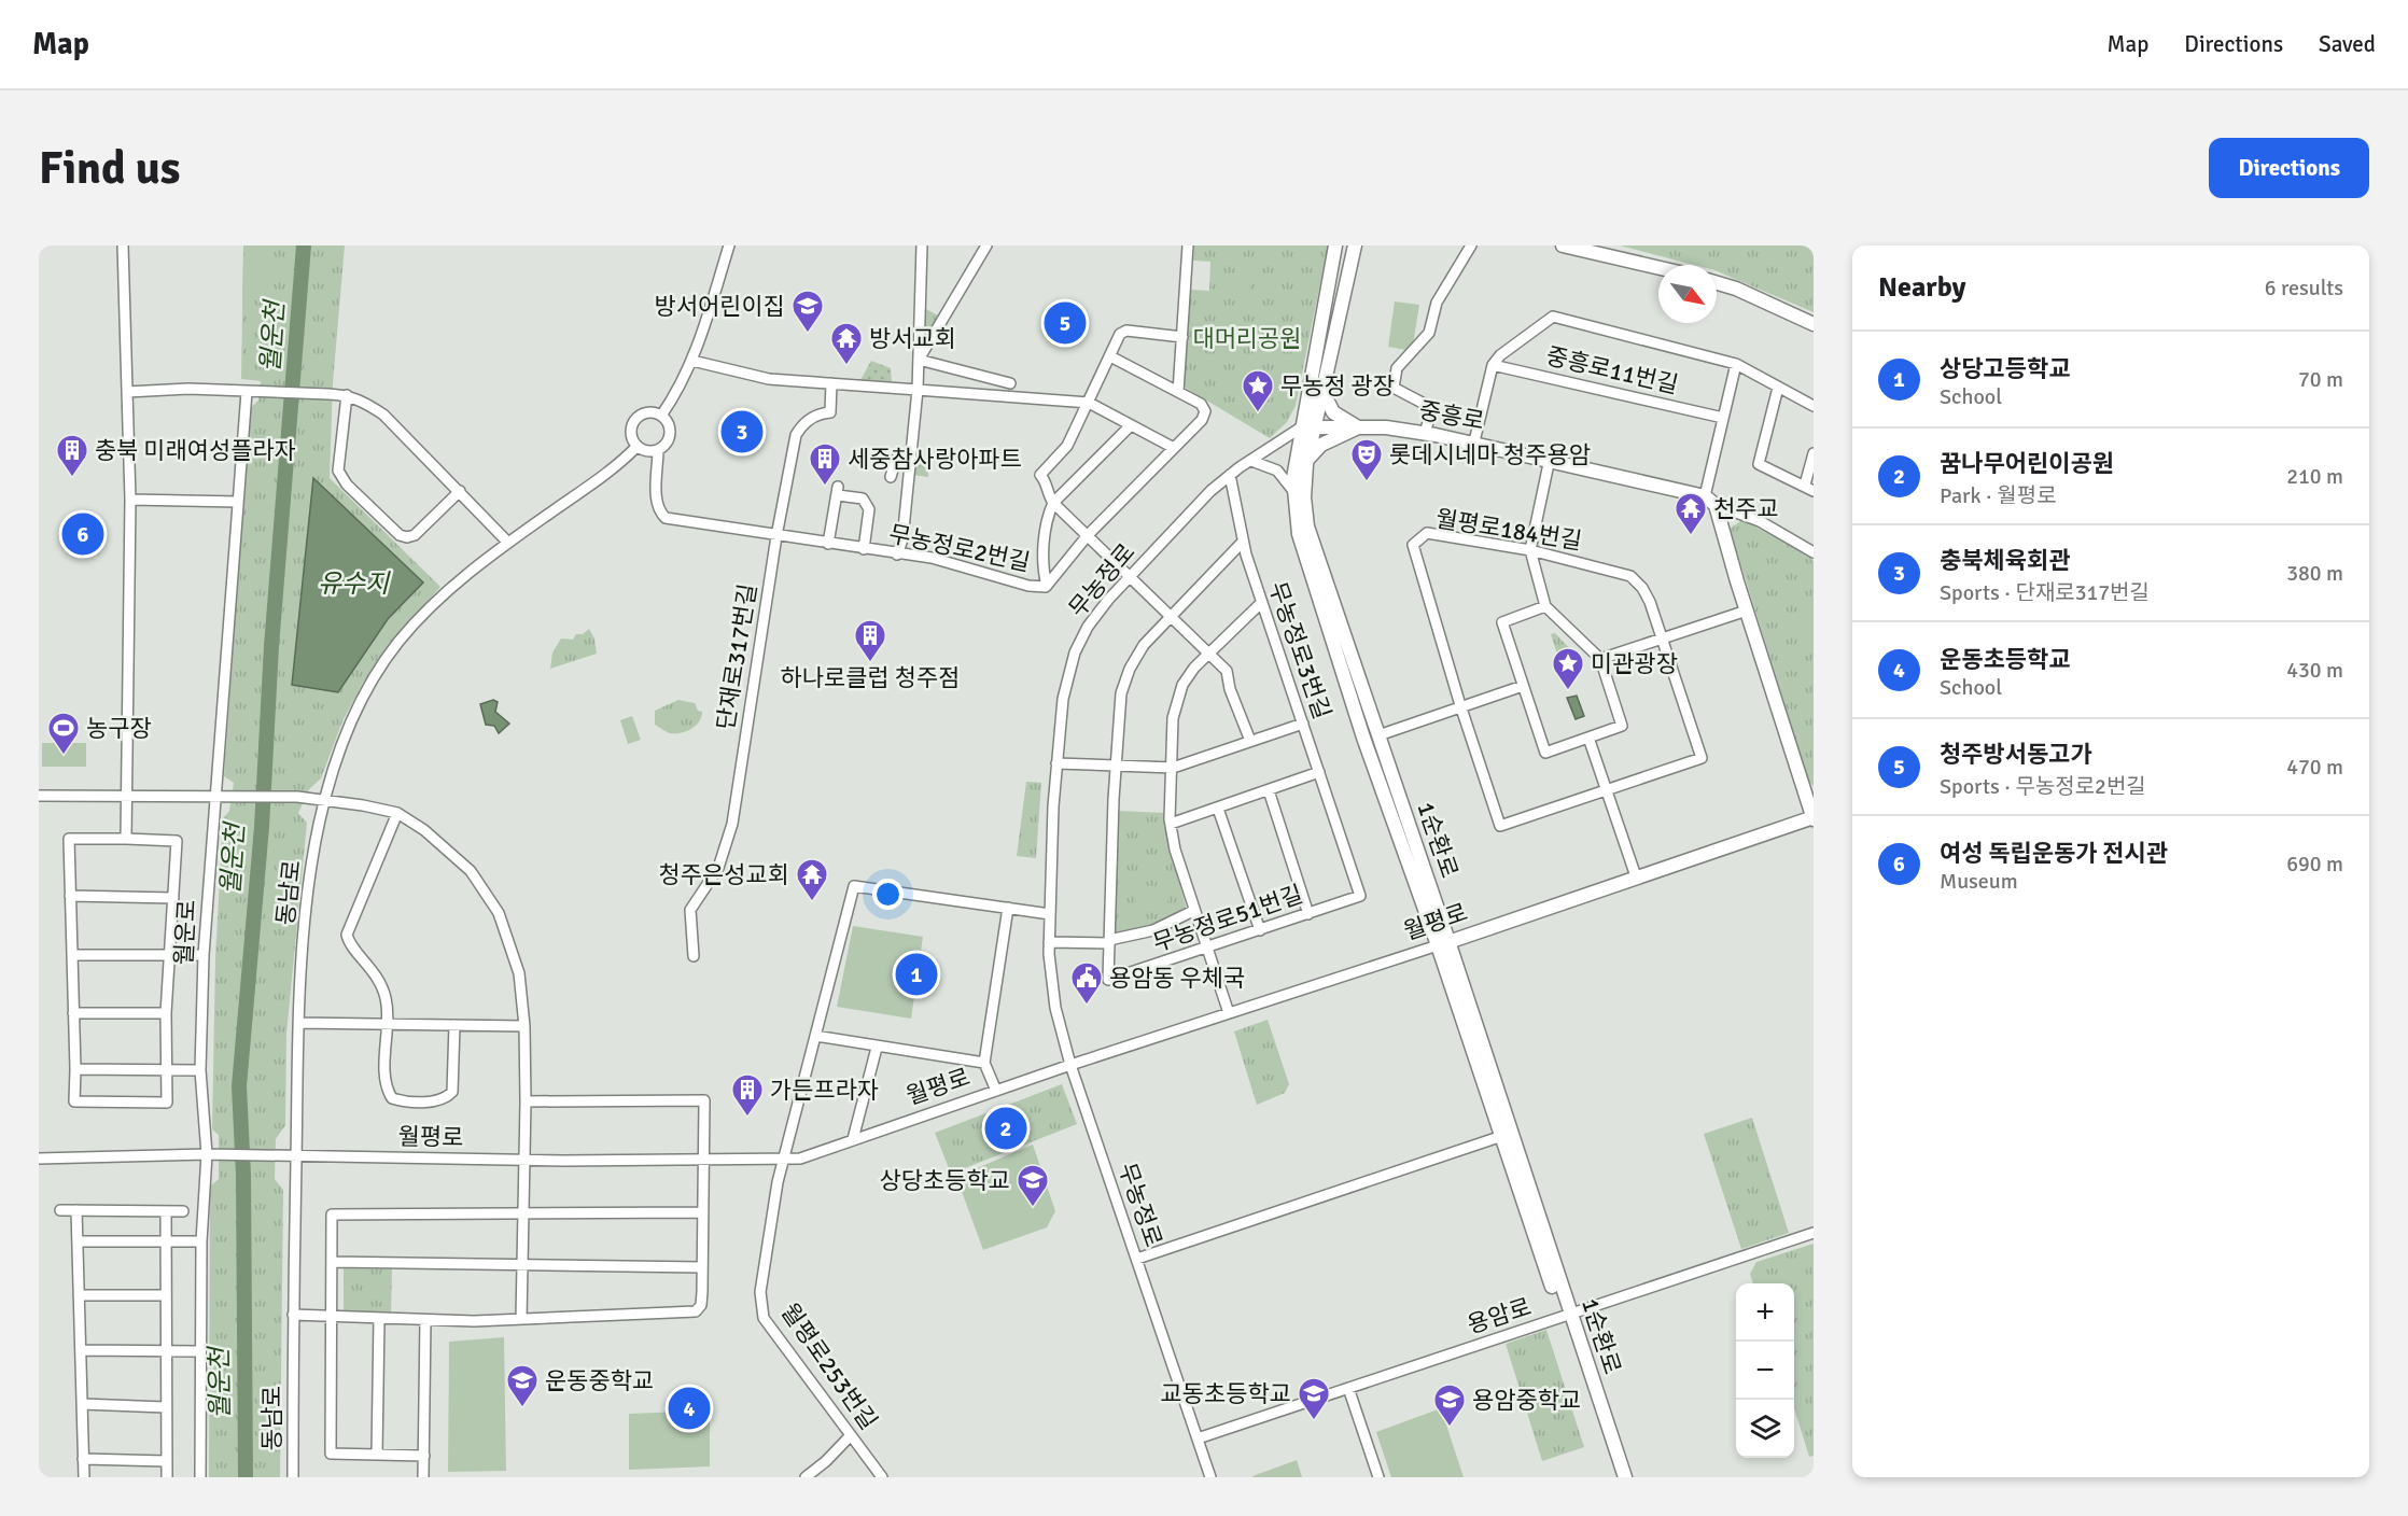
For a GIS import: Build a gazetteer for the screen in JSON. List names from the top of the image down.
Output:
{
  "streets": {
    "street": [
      "중흥로11번길",
      "중흥로",
      "월평로184번길",
      "무농정로2번길",
      "무농정로",
      "무농정로3번길",
      "단재로317번길",
      "1순환로",
      "동남로",
      "무농정로51번길",
      "월평로",
      "월운로",
      "용암로",
      "월평로253번길"
    ]
  },
  "crossings": [
    ["중흥로", "무농정로"],
    ["중흥로", "1순환로"],
    ["무농정로2번길", "단재로317번길"],
    ["무농정로", "무농정로3번길"],
    ["무농정로", "1순환로"],
    ["무농정로", "월평로"],
    ["무농정로", "용암로"],
    ["무농정로3번길", "무농정로51번길"],
    ["1순환로", "월평로"],
    ["1순환로", "용암로"],
    ["동남로", "월평로"],
    ["월평로", "월운로"],
    ["월평로", "월평로253번길"]
  ],
  "water": ["월운천", "유수지"],
  "parks": ["대머리공원"],
  "places": {
    "school or university": [
      "방서어린이집",
      "상당초등학교",
      "운동중학교",
      "교동초등학교",
      "용암중학교"
    ],
    "temple": ["방서교회", "천주교", "청주은성교회"],
    "place": ["무농정 광장", "미관광장"],
    "building": [
      "충북 미래여성플라자",
      "세중참사랑아파트",
      "하나로클럽 청주점",
      "가든프라자"
    ],
    "theatre": ["롯데시네마 청주용암"],
    "sports": ["농구장"],
    "public building": ["용암동 우체국"]
  },
  "north": "bottom right",
  "page": {
    "header": "Map",
    "nav": ["Map", "Directions", "Saved"],
    "buttons": "Directions",
    "title": "Find us",
    "heading": ["Nearby", "6 results"],
    "pins": [
      "5",
      "3",
      "6",
      "1",
      "2",
      "4"
    ],
    "list": [
      {
        "mark": "1",
        "name": "상당고등학교",
        "note": "School",
        "value": "70 m"
      },
      {
        "mark": "2",
        "name": "꿈나무어린이공원",
        "note": "Park · 월평로",
        "value": "210 m"
      },
      {
        "mark": "3",
        "name": "충북체육회관",
        "note": "Sports · 단재로317번길",
        "value": "380 m"
      },
      {
        "mark": "4",
        "name": "운동초등학교",
        "note": "School",
        "value": "430 m"
      },
      {
        "mark": "5",
        "name": "청주방서동고가",
        "note": "Sports · 무농정로2번길",
        "value": "470 m"
      },
      {
        "mark": "6",
        "name": "여성 독립운동가 전시관",
        "note": "Museum",
        "value": "690 m"
      }
    ],
    "map_buttons": ["+", "−"]
  }
}
